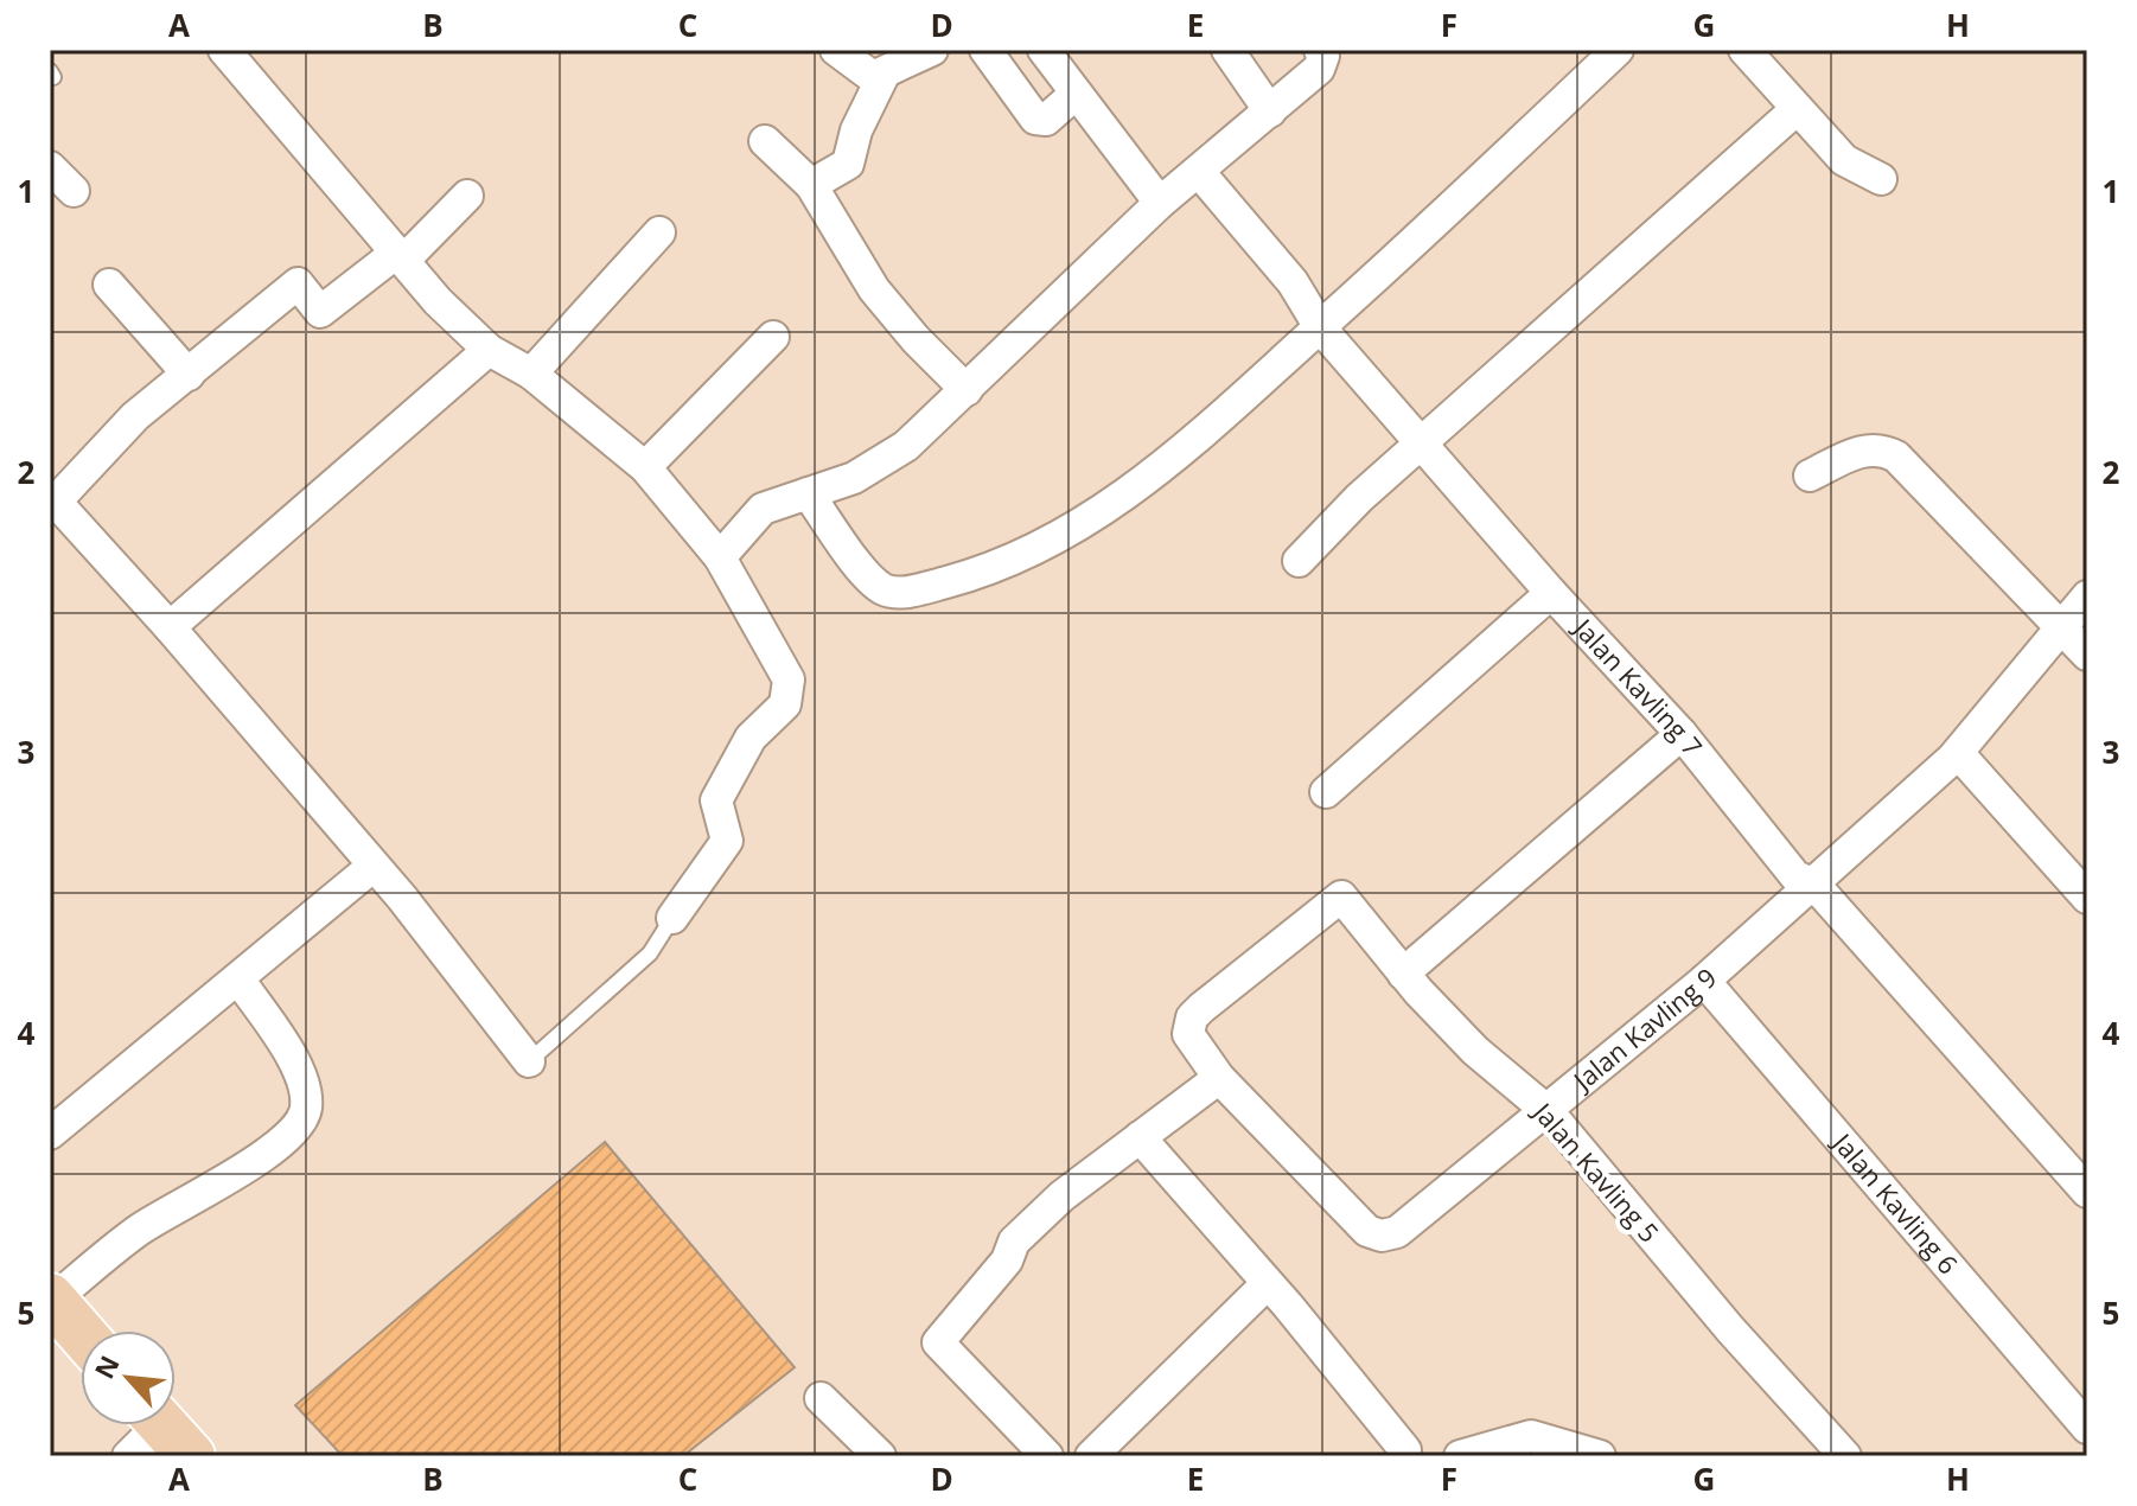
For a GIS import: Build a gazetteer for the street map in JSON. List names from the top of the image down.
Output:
{
  "streets": {
    "street": [
      "Jalan Kavling 7",
      "Jalan Kavling 9",
      "Jalan Kavling 5",
      "Jalan Kavling 6"
    ]
  },
  "crossings": [
    ["Jalan Kavling 7", "Jalan Kavling 9"],
    ["Jalan Kavling 9", "Jalan Kavling 5"],
    ["Jalan Kavling 9", "Jalan Kavling 6"]
  ],
  "north": "top left",
  "grid": {
    "columns": [
      "A",
      "B",
      "C",
      "D",
      "E",
      "F",
      "G",
      "H"
    ],
    "rows": [
      "1",
      "2",
      "3",
      "4",
      "5"
    ]
  }
}
